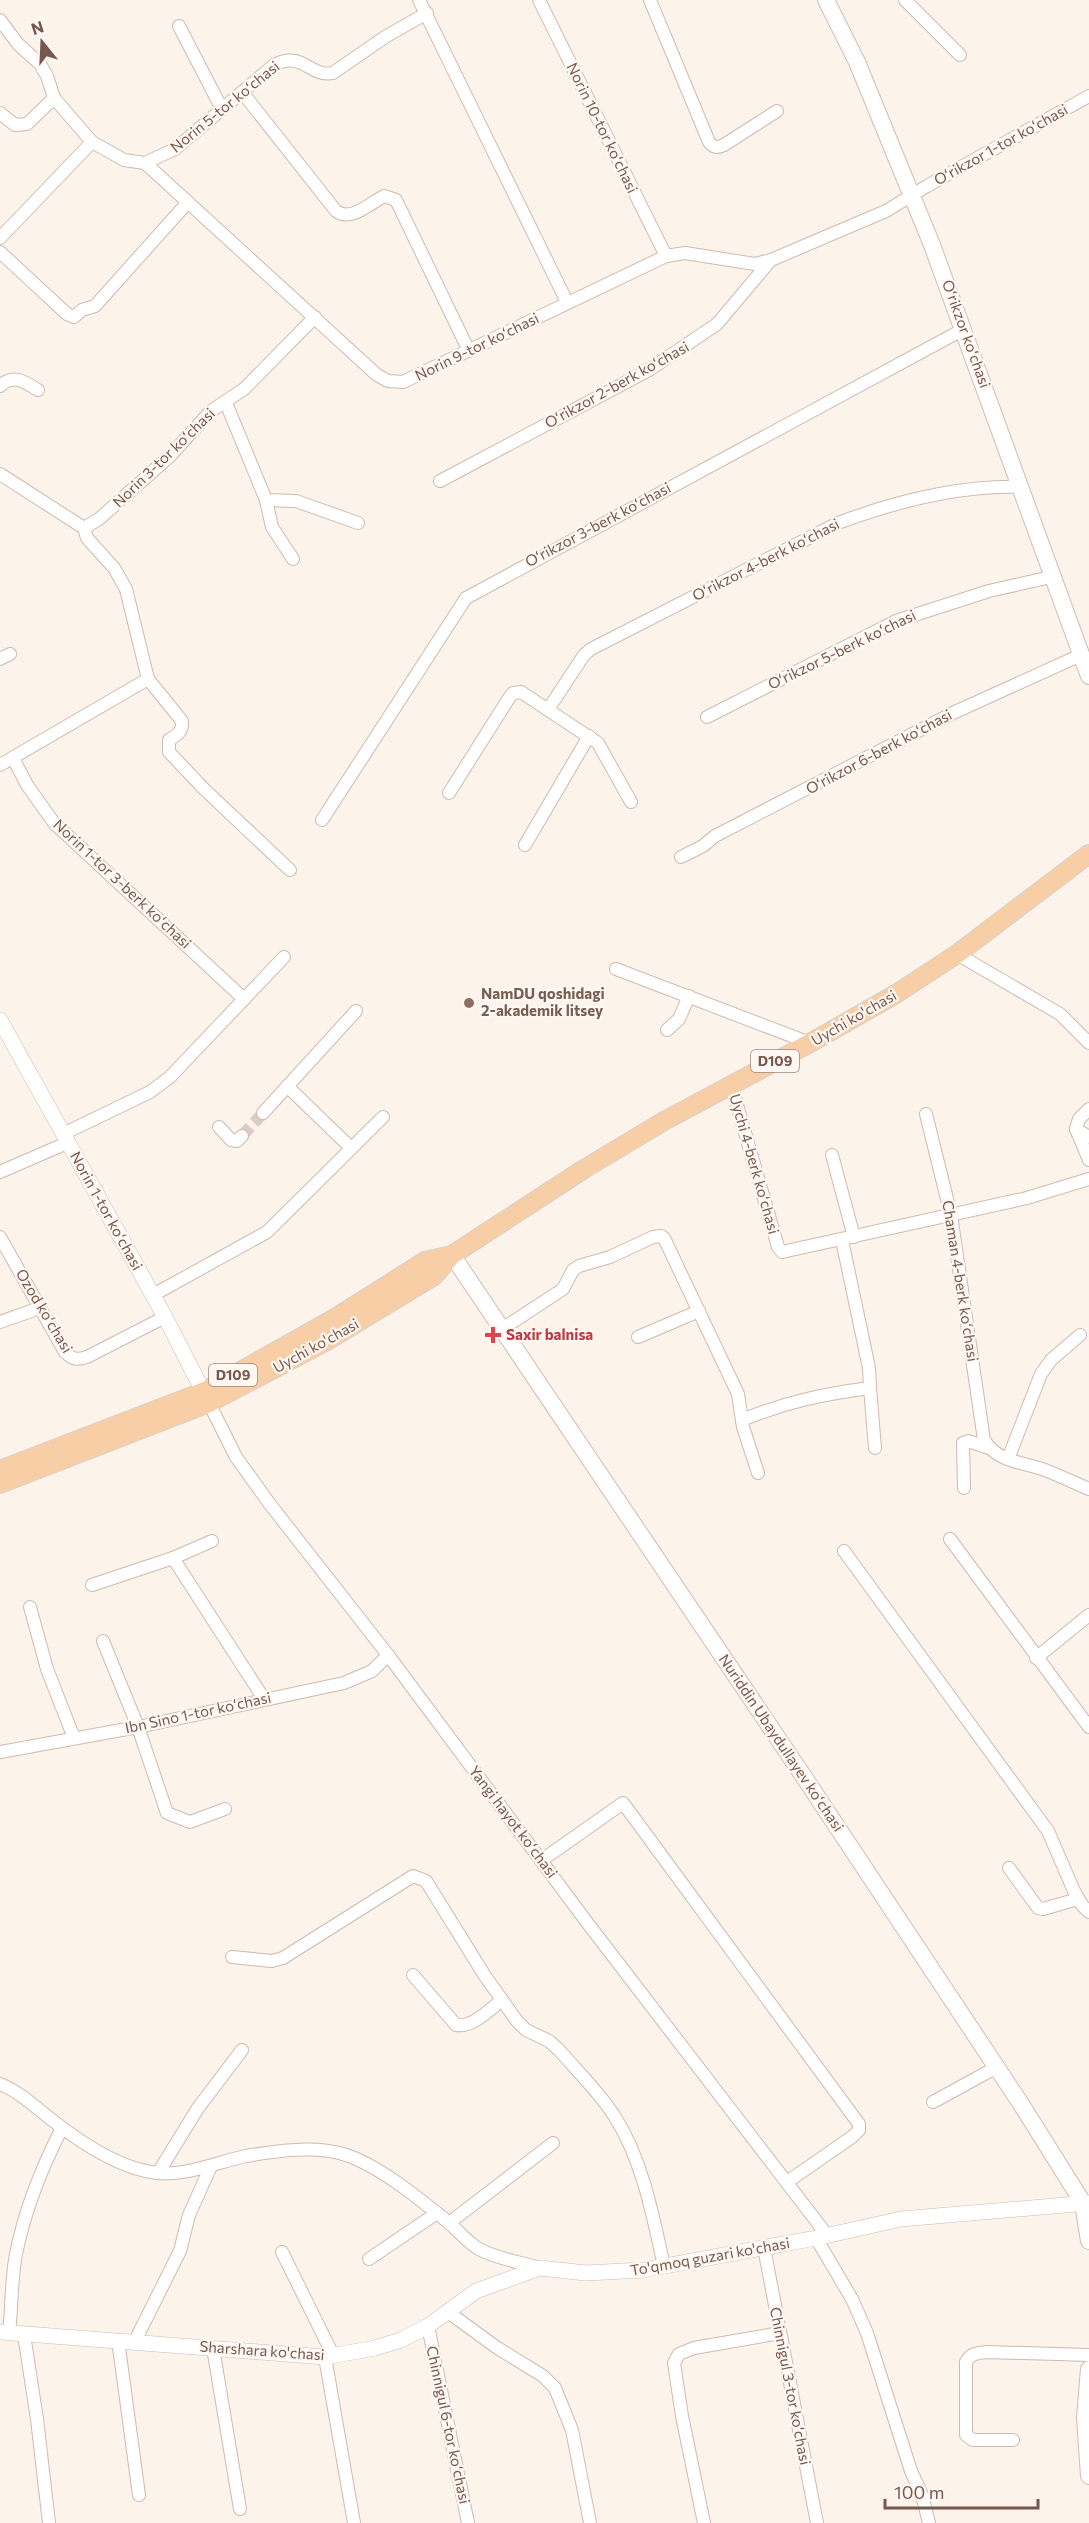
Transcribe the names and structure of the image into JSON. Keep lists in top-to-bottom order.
{
  "streets": {
    "main road": [
      "Oʻrikzor koʻchasi",
      "Uychi ko'chasi",
      "D109",
      "Nuriddin Ubaydullayev koʻchasi"
    ],
    "street": [
      "Norin 5-tor koʻchasi",
      "Norin 10-tor koʻchasi",
      "Oʻrikzor 1-tor koʻchasi",
      "Norin 9-tor koʻchasi",
      "Oʻrikzor 2-berk koʻchasi",
      "Norin 3-tor koʻchasi",
      "Oʻrikzor 3-berk koʻchasi",
      "Oʻrikzor 4-berk koʻchasi",
      "Oʻrikzor 5-berk koʻchasi",
      "Oʻrikzor 6-berk koʻchasi",
      "Norin 1-tor 3-berk koʻchasi",
      "Uychi 4-berk koʻchasi",
      "Norin 1-tor koʻchasi",
      "Chaman 4-berk koʻchasi",
      "Ozod koʻchasi",
      "Ibn Sino 1-tor koʻchasi",
      "Yangi hayot koʻchasi",
      "To'qmoq guzari ko'chasi",
      "Sharshara ko'chasi",
      "Chinnigul 3-tor koʻchasi",
      "Chinnigul 6-tor koʻchasi"
    ]
  },
  "crossings": [
    ["Norin 5-tor koʻchasi", "Norin 9-tor koʻchasi"],
    ["Norin 10-tor koʻchasi", "Norin 9-tor koʻchasi"],
    ["Oʻrikzor 1-tor koʻchasi", "Oʻrikzor koʻchasi"],
    ["Oʻrikzor 1-tor koʻchasi", "Norin 9-tor koʻchasi"],
    ["Oʻrikzor 1-tor koʻchasi", "Oʻrikzor 2-berk koʻchasi"],
    ["Oʻrikzor koʻchasi", "Oʻrikzor 3-berk koʻchasi"],
    ["Oʻrikzor koʻchasi", "Oʻrikzor 4-berk koʻchasi"],
    ["Oʻrikzor koʻchasi", "Oʻrikzor 5-berk koʻchasi"],
    ["Oʻrikzor koʻchasi", "Oʻrikzor 6-berk koʻchasi"],
    ["Norin 9-tor koʻchasi", "Oʻrikzor 2-berk koʻchasi"],
    ["Norin 9-tor koʻchasi", "Norin 3-tor koʻchasi"],
    ["Uychi ko'chasi", "Uychi 4-berk koʻchasi"],
    ["Uychi ko'chasi", "Norin 1-tor koʻchasi"],
    ["Uychi ko'chasi", "Nuriddin Ubaydullayev koʻchasi"],
    ["Uychi ko'chasi", "Yangi hayot koʻchasi"],
    ["Uychi 4-berk koʻchasi", "Chaman 4-berk koʻchasi"],
    ["Norin 1-tor koʻchasi", "Ozod koʻchasi"],
    ["Norin 1-tor koʻchasi", "Yangi hayot koʻchasi"],
    ["Ibn Sino 1-tor koʻchasi", "Yangi hayot koʻchasi"],
    ["Nuriddin Ubaydullayev koʻchasi", "To'qmoq guzari ko'chasi"],
    ["Yangi hayot koʻchasi", "To'qmoq guzari ko'chasi"],
    ["To'qmoq guzari ko'chasi", "Sharshara ko'chasi"],
    ["To'qmoq guzari ko'chasi", "Chinnigul 3-tor koʻchasi"],
    ["Sharshara ko'chasi", "Chinnigul 6-tor koʻchasi"]
  ],
  "places": {
    "other": ["NamDU qoshidagi 2-akademik litsey"],
    "health": ["Saxir balnisa"]
  },
  "scale_bar": "100 m",
  "north": "top"
}
